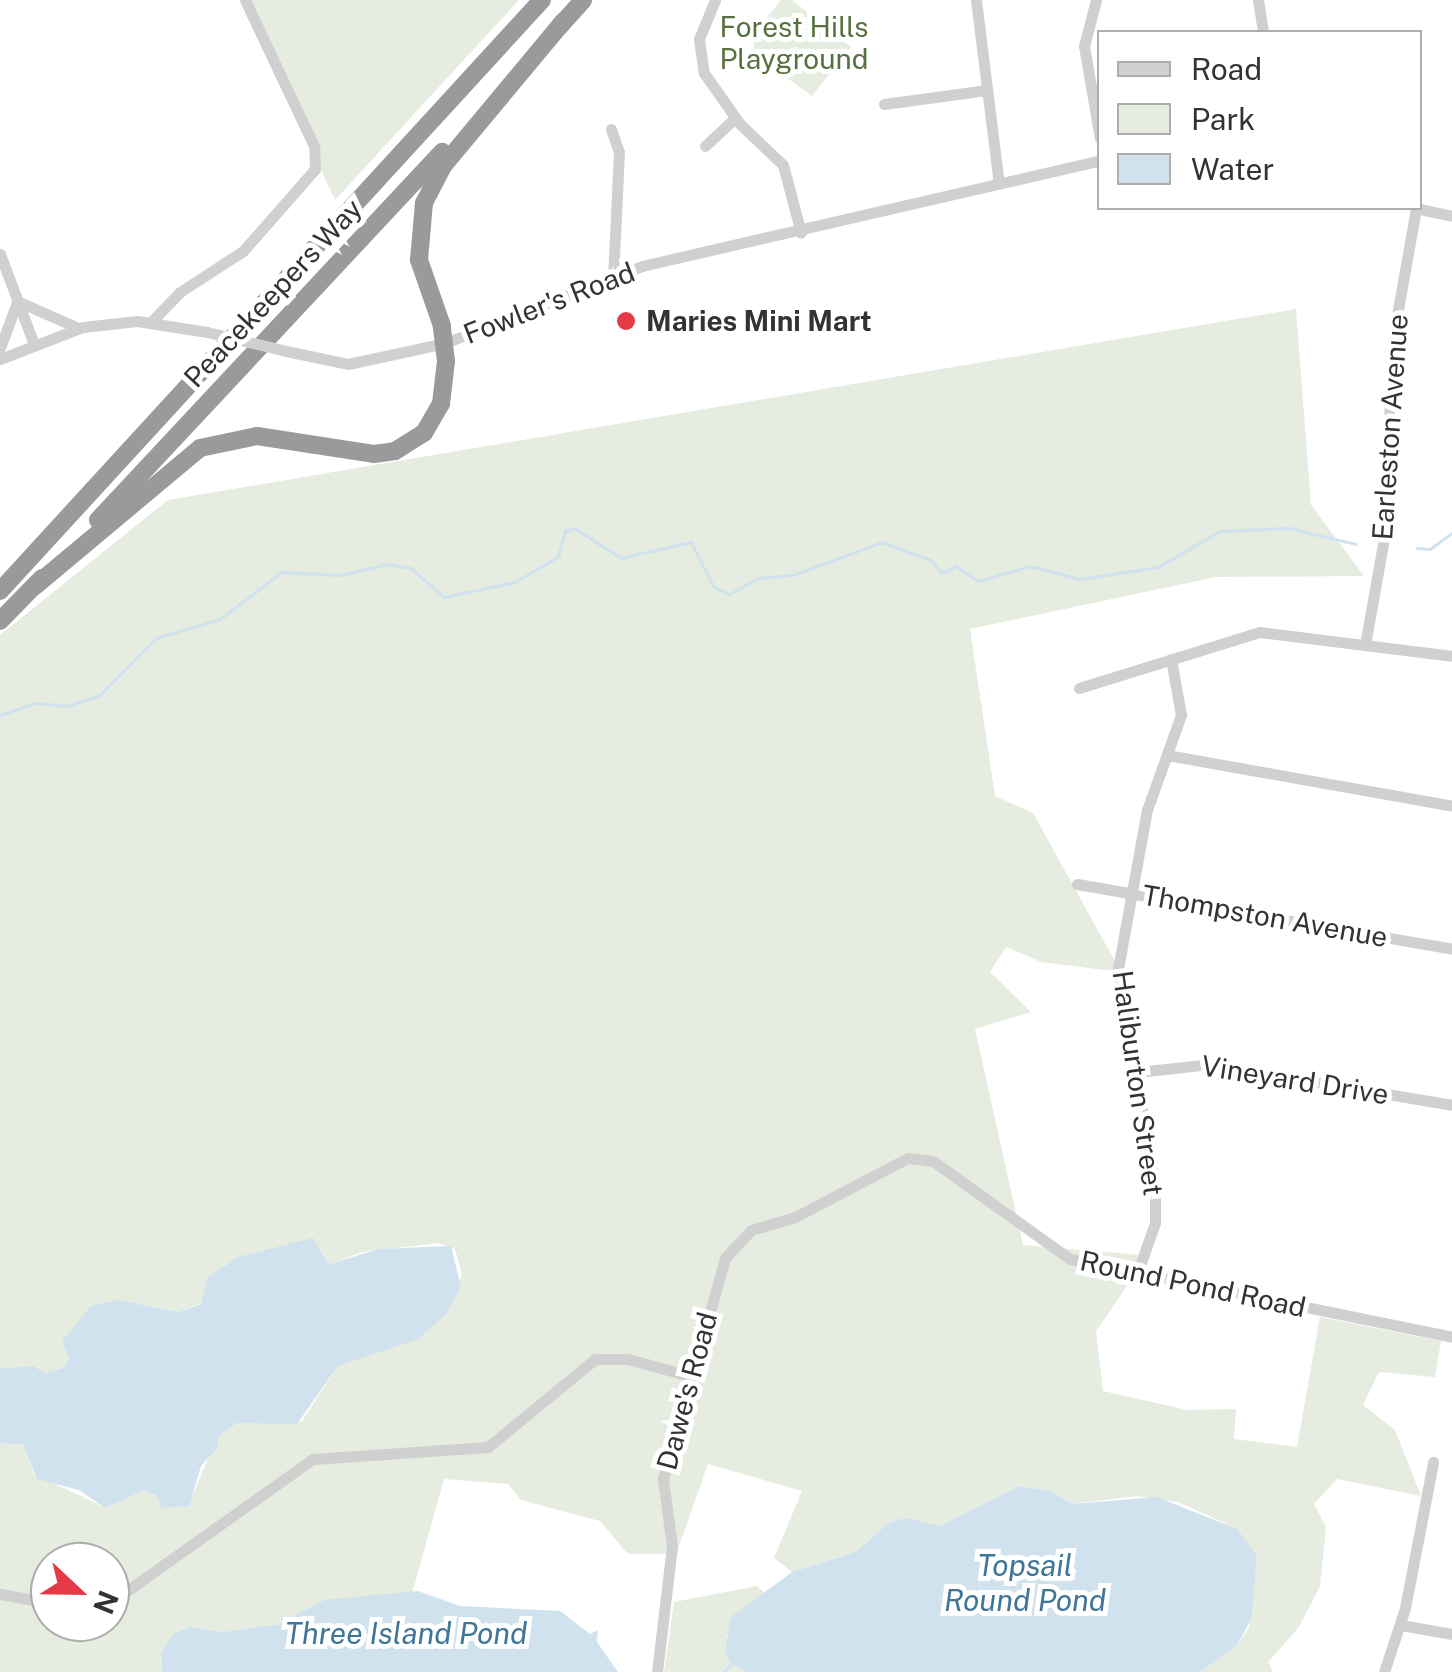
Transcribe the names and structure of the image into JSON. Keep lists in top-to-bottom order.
{
  "streets": {
    "highway": ["Peacekeepers Way"],
    "street": [
      "Fowler's Road",
      "Earleston Avenue",
      "Thompston Avenue",
      "Vineyard Drive",
      "Haliburton Street",
      "Round Pond Road",
      "Dawe's Road"
    ]
  },
  "crossings": [
    ["Thompston Avenue", "Haliburton Street"],
    ["Vineyard Drive", "Haliburton Street"],
    ["Haliburton Street", "Round Pond Road"],
    ["Round Pond Road", "Dawe's Road"]
  ],
  "water": ["Topsail Round Pond", "Three Island Pond"],
  "parks": ["Forest Hills Playground"],
  "places": ["Maries Mini Mart"],
  "legend": ["Road", "Park", "Water"],
  "north": "right"
}
